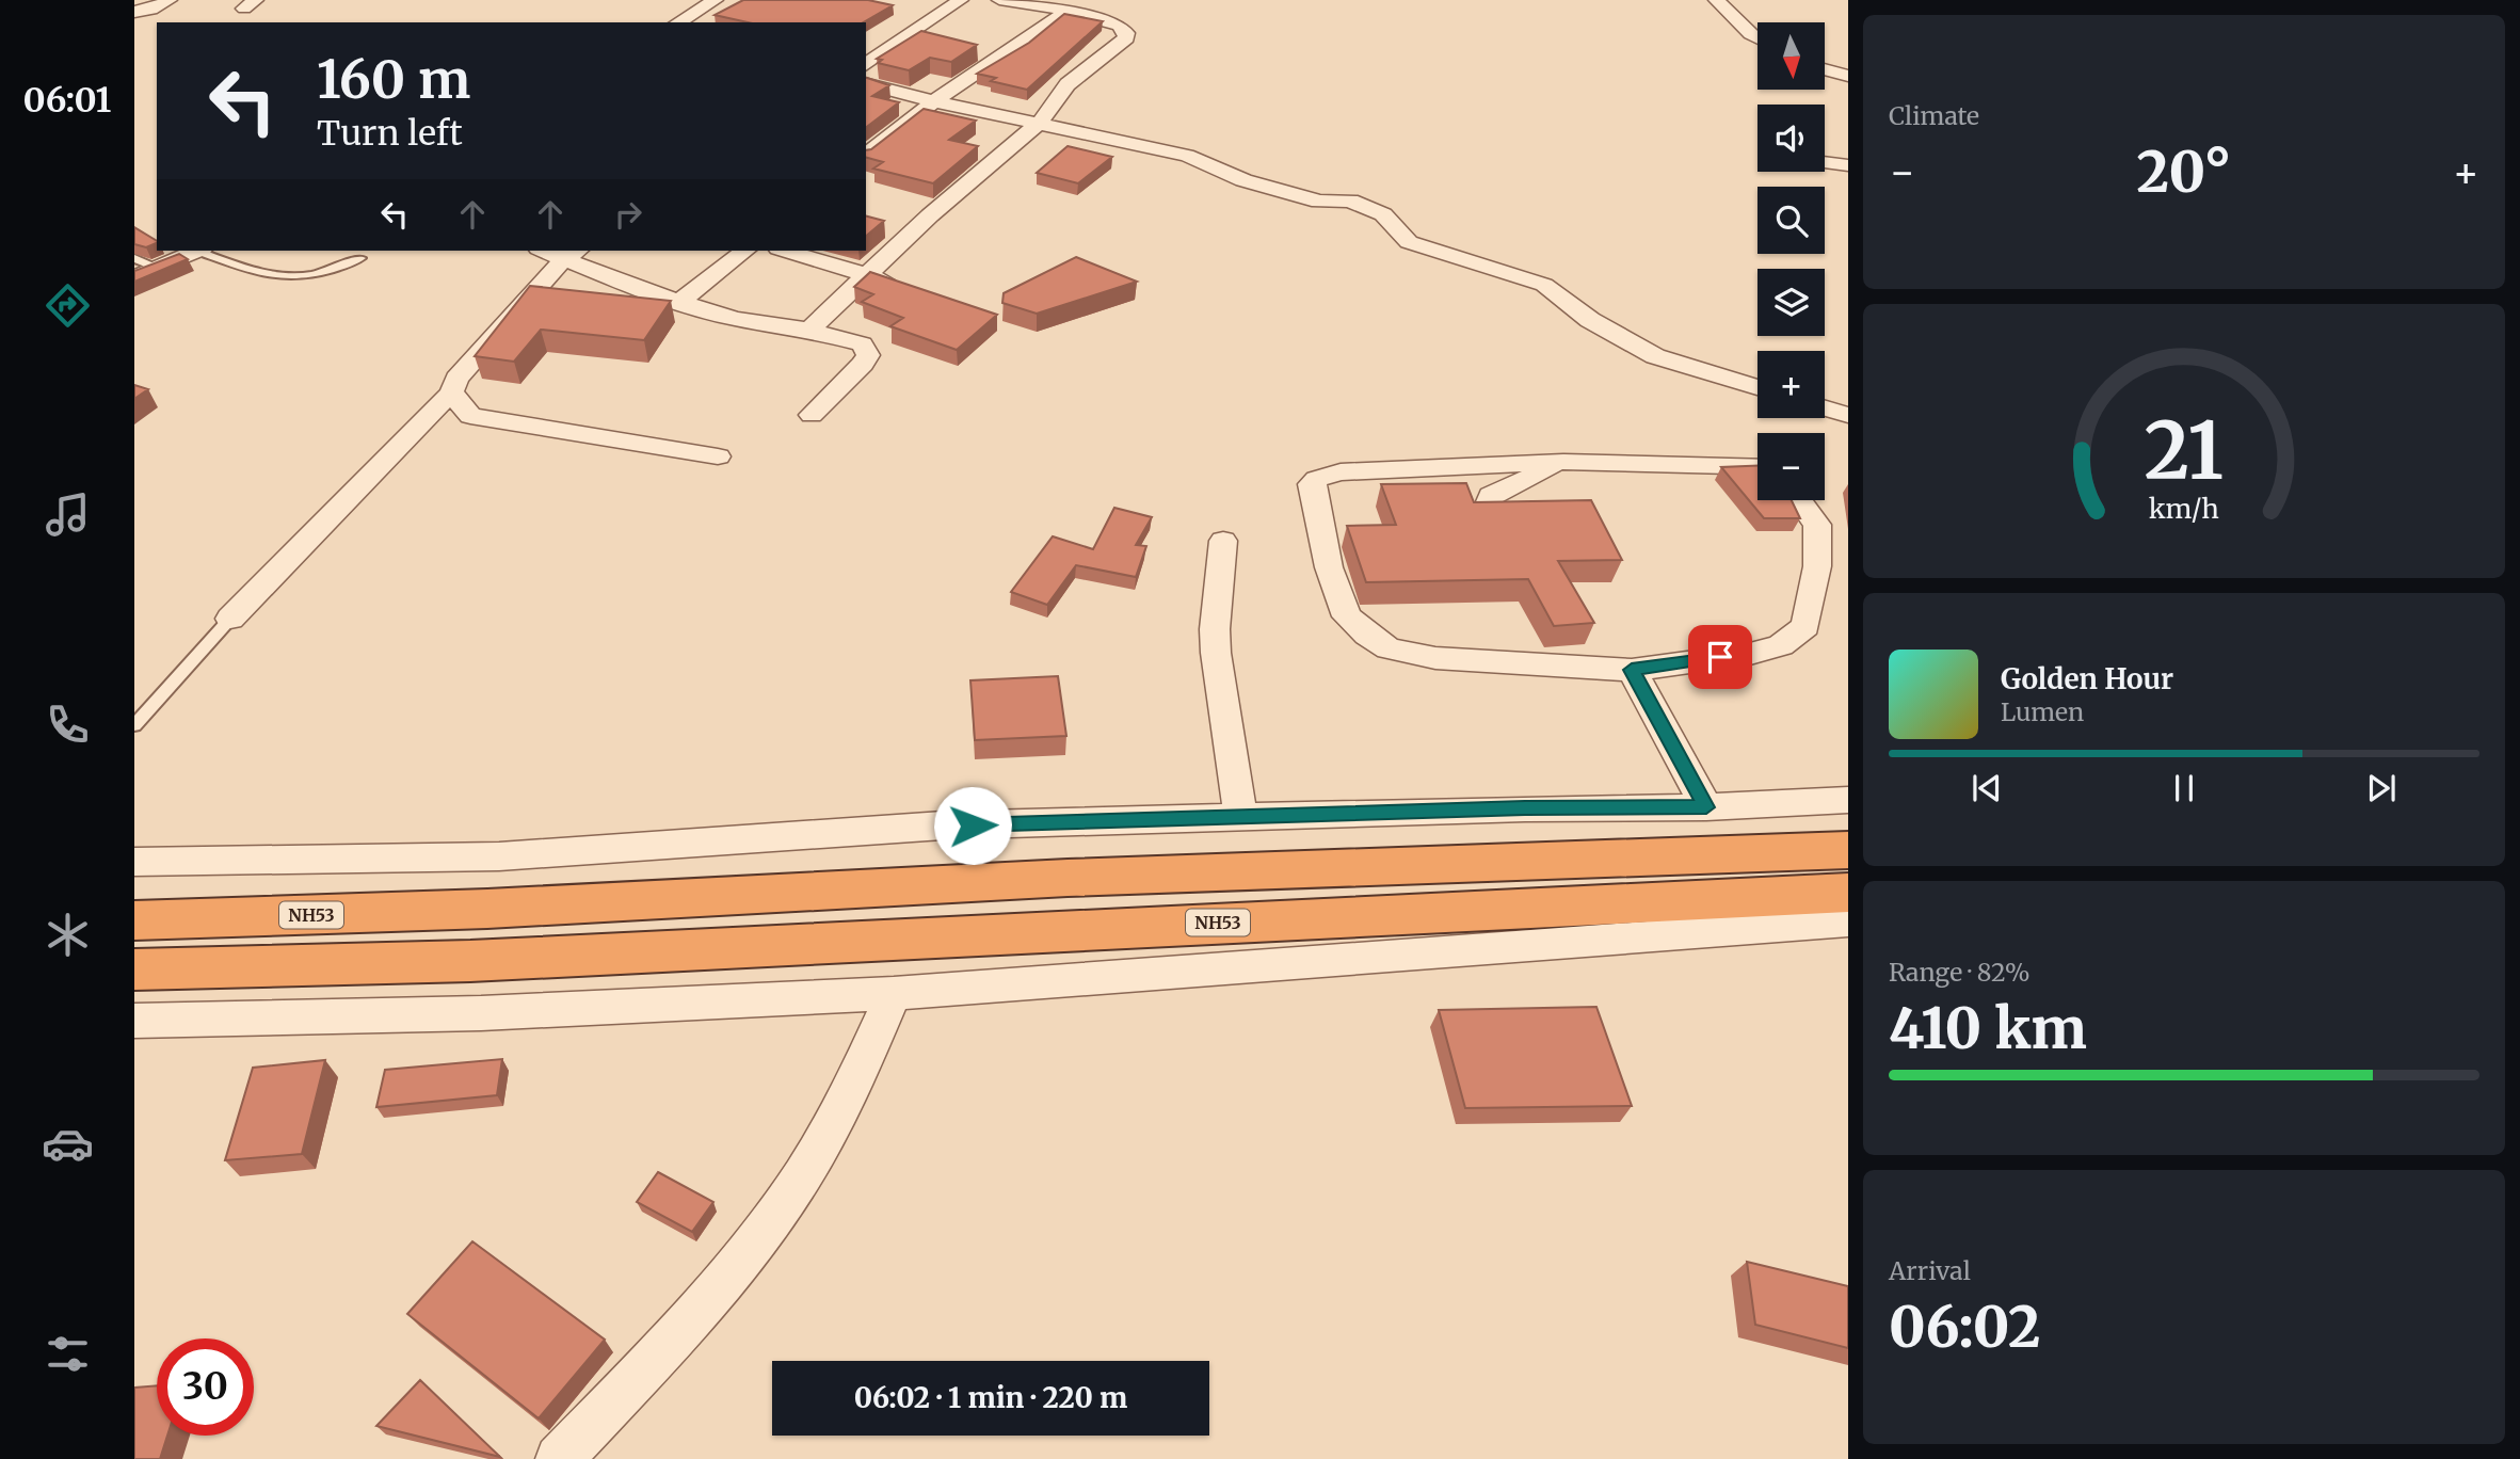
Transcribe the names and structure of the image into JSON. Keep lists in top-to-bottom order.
{
  "streets": {
    "highway": ["NH53"]
  },
  "north": "bottom",
  "page": {
    "tabs": "06:01",
    "tile": [
      "Climate",
      ["Range · 82%", "410 km"],
      ["Arrival", "06:02"]
    ],
    "map_buttons": ["+", "−"],
    "turn": ["160 m", "Turn left"],
    "heat": ["−", "20°", "+"],
    "song": ["Golden Hour", "Lumen"],
    "limit": "30",
    "trip": "06:02 · 1 min · 220 m",
    "gauge": ["21", "km/h"]
  }
}
